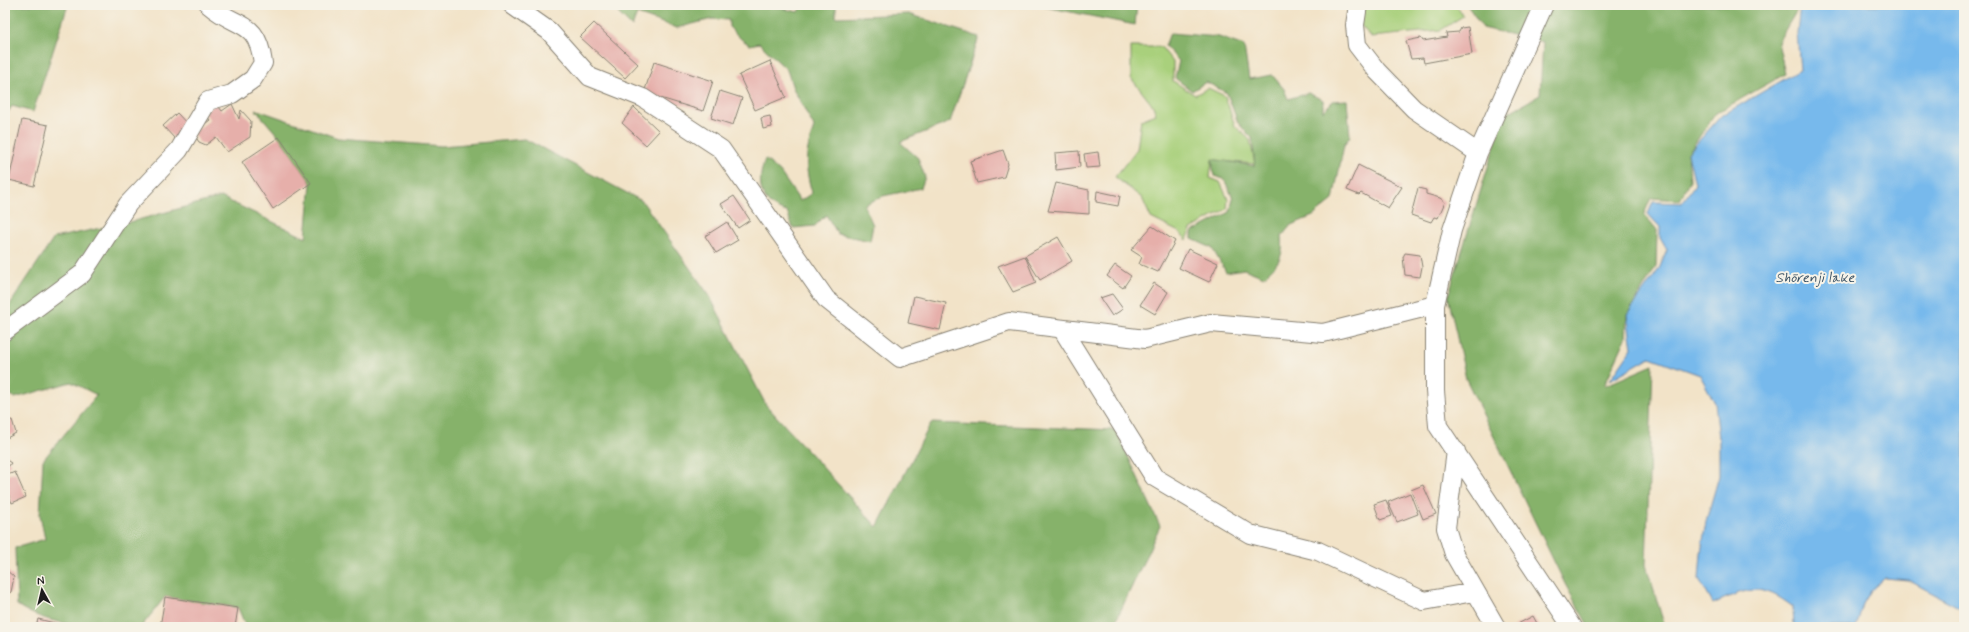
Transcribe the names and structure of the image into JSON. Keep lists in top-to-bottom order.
{
  "water": ["Shōrenji lake"],
  "north": "top"
}
